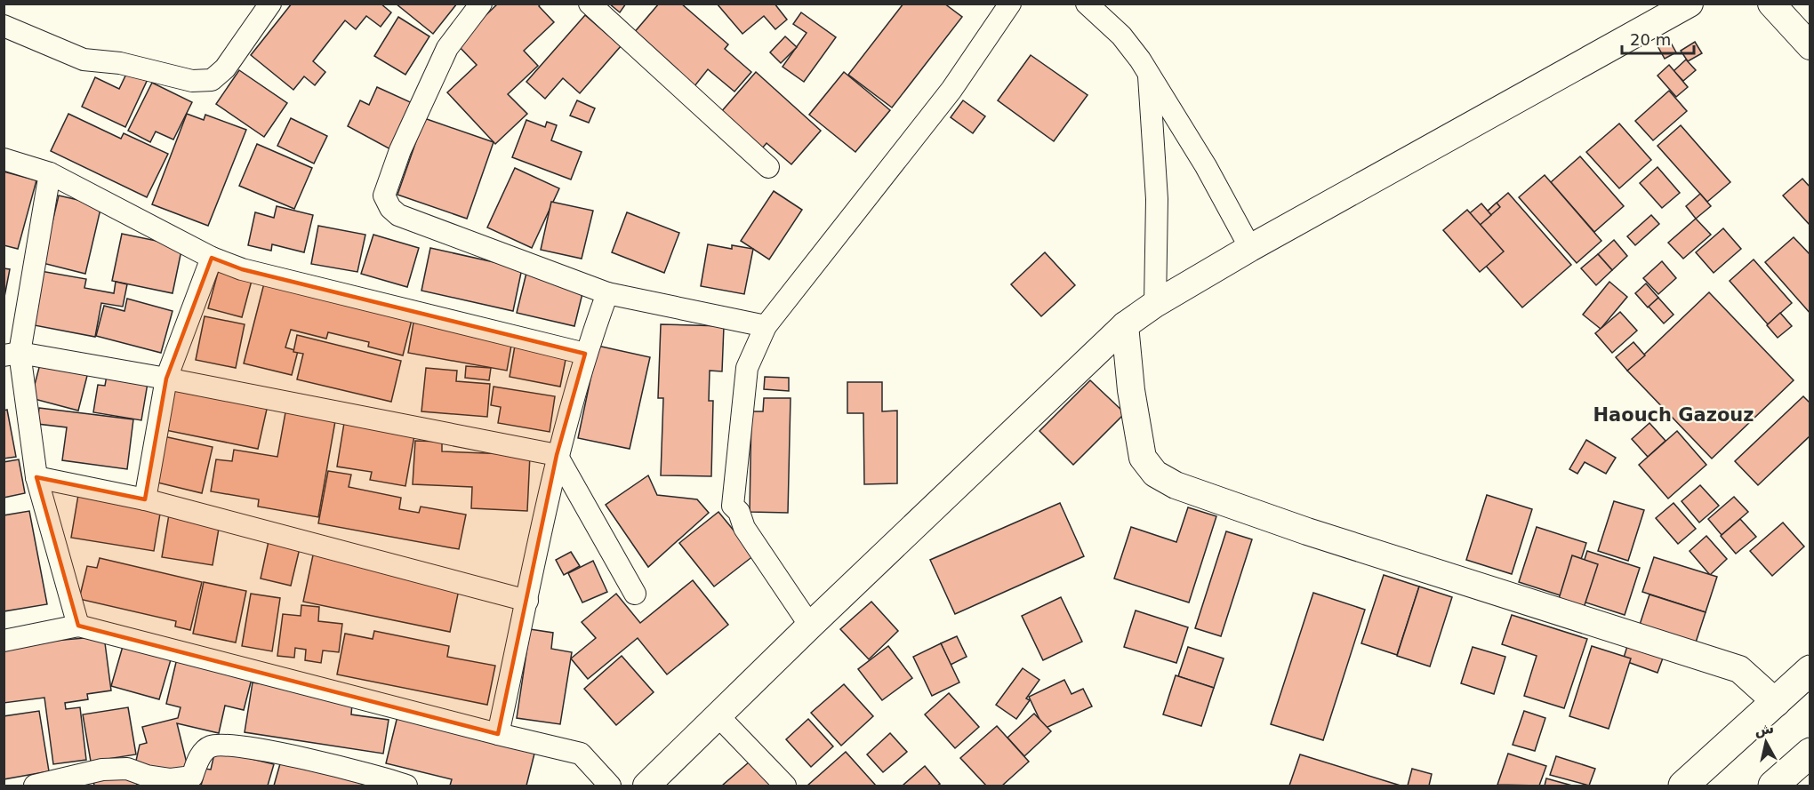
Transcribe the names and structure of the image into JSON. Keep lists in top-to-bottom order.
{
  "districts": ["Haouch Gazouz"],
  "scale_bar": "20 m",
  "north": "top"
}
